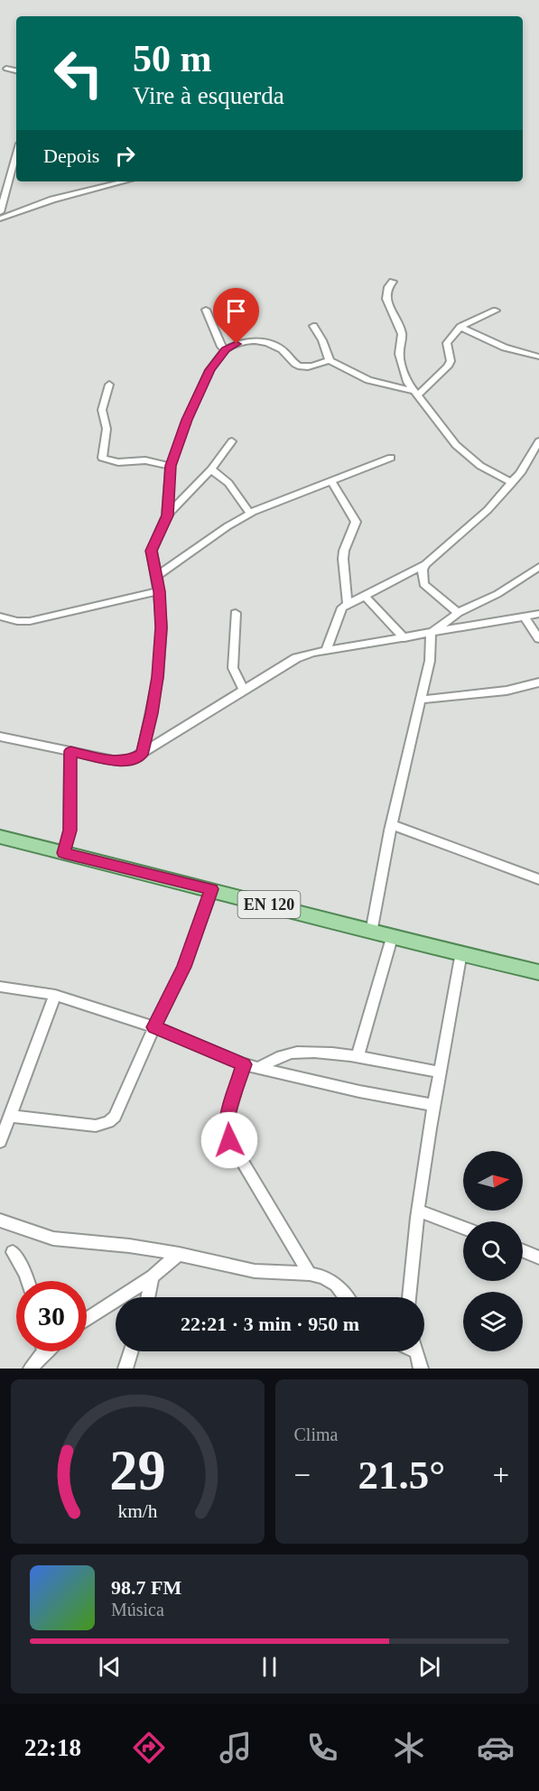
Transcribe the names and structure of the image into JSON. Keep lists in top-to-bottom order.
{
  "streets": {
    "main road": ["EN 120"]
  },
  "north": "right",
  "page": {
    "turn": ["50 m", "Vire à esquerda"],
    "then": "Depois",
    "limit": "30",
    "trip": "22:21 · 3 min · 950 m",
    "tile": "Clima",
    "heat": ["−", "21.5°", "+"],
    "song": ["98.7 FM", "Música"],
    "tabs": "22:18",
    "gauge": ["29", "km/h"]
  }
}
